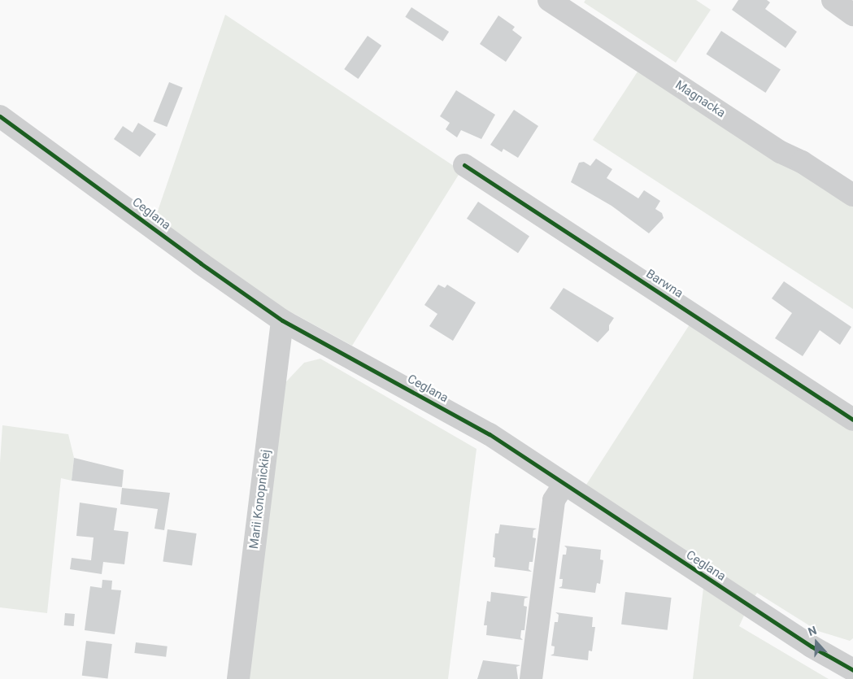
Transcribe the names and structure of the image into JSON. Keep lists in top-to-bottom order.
{
  "streets": {
    "street": [
      "Magnacka",
      "Ceglana",
      "Barwna",
      "Marii Konopnickiej"
    ]
  },
  "crossings": [
    ["Ceglana", "Marii Konopnickiej"]
  ],
  "north": "top"
}
